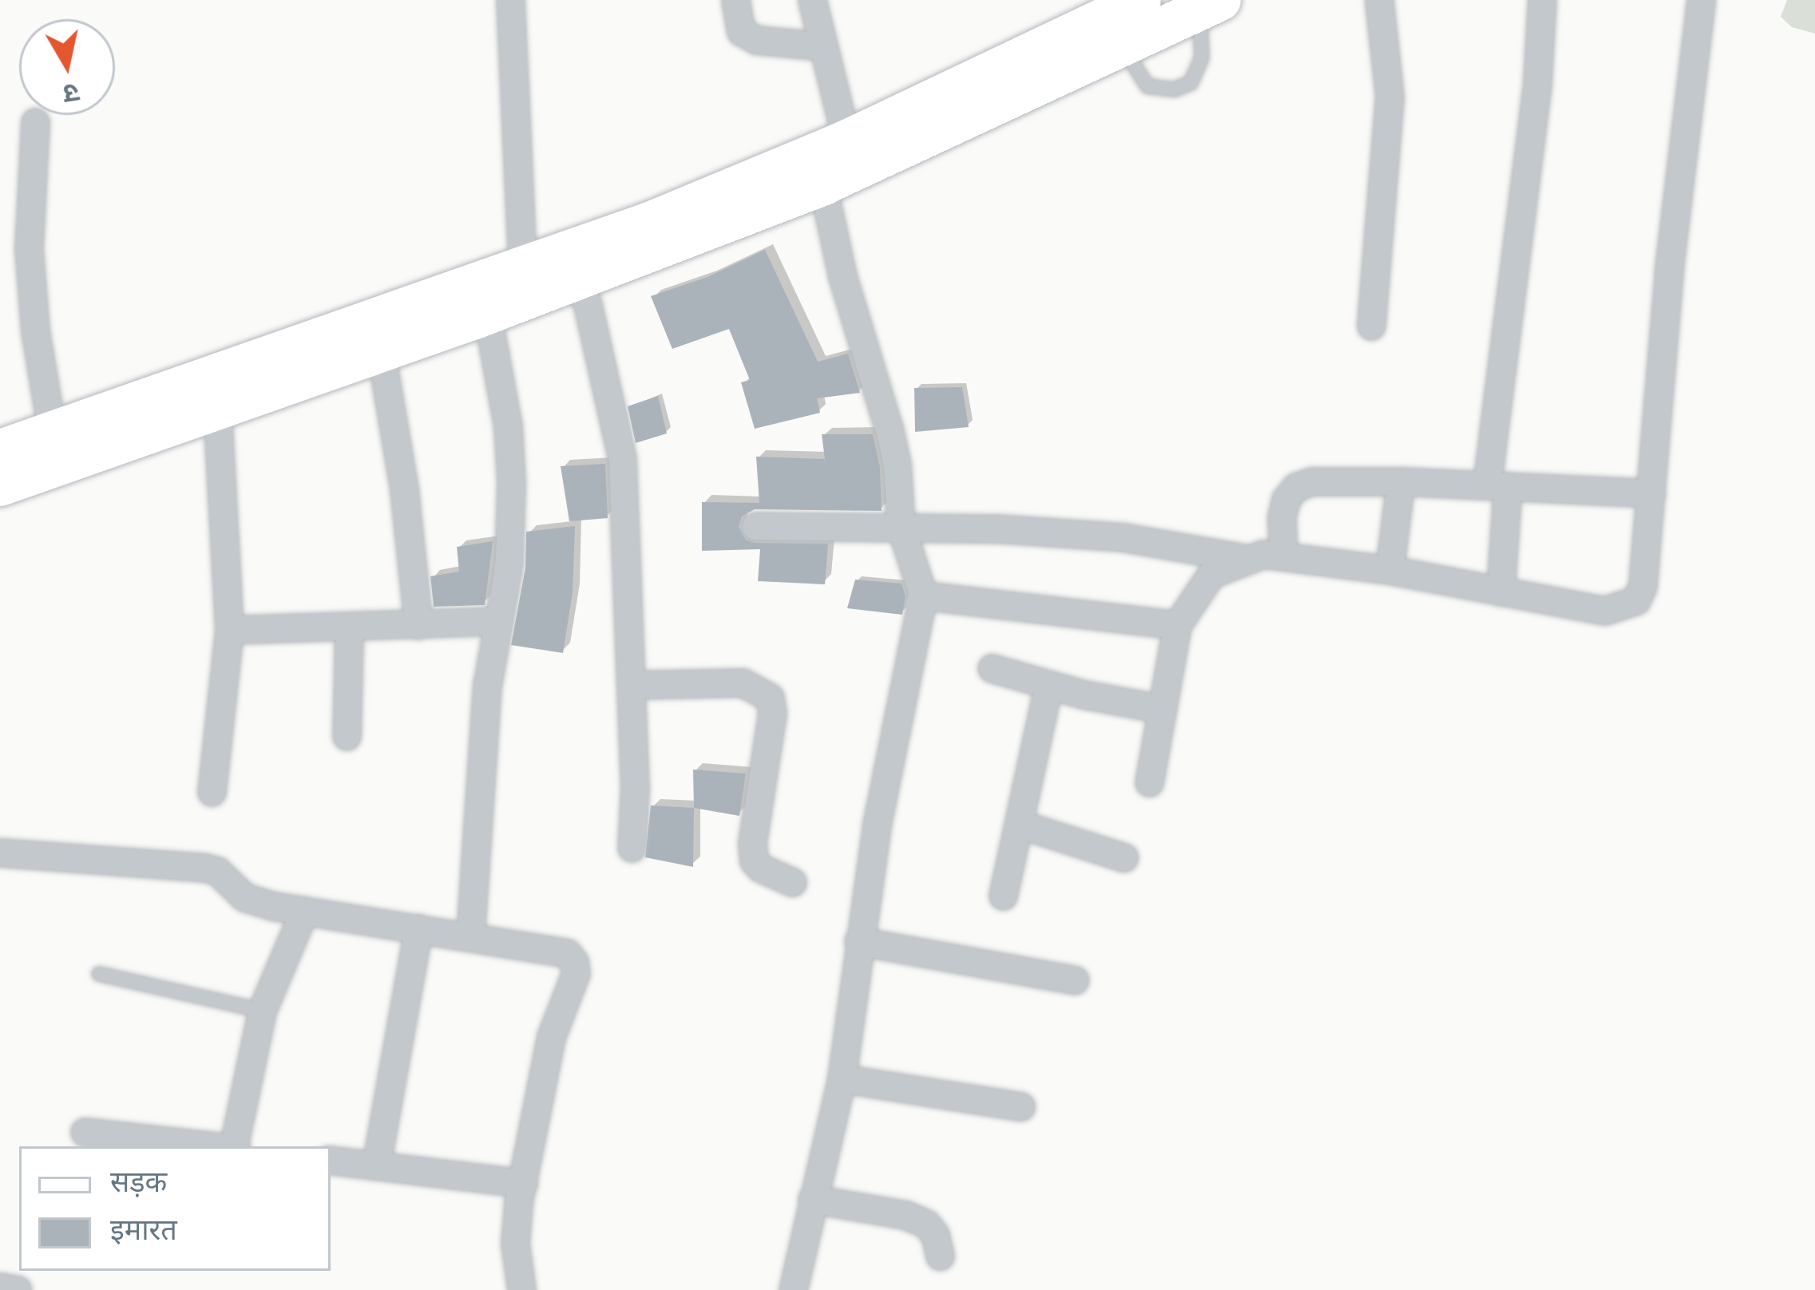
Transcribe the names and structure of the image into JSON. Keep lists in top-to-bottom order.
{
  "legend": ["सड़क", "इमारत"],
  "north": "bottom"
}
